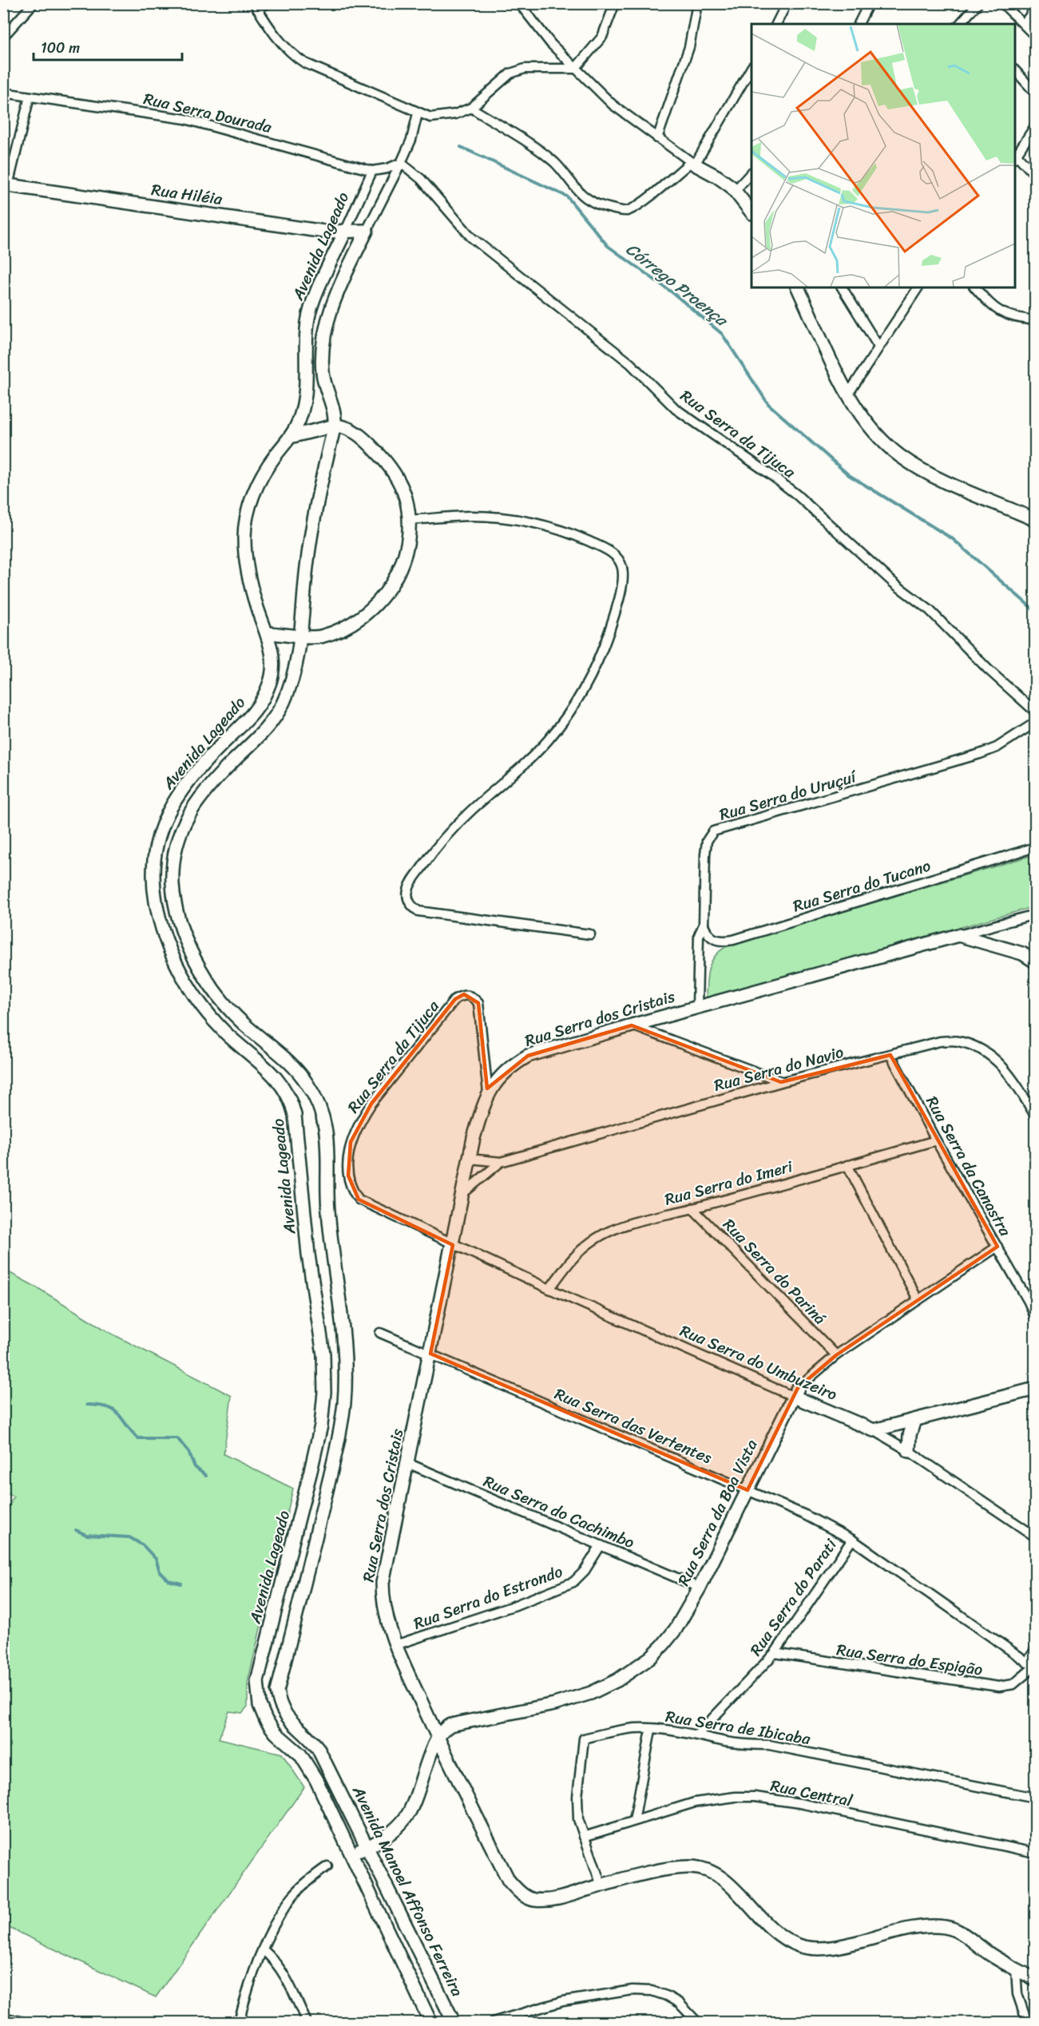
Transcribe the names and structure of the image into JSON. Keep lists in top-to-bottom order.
{
  "streets": {
    "main road": [
      "Rua Hiléia",
      "Avenida Lageado",
      "Rua Serra dos Cristais",
      "Rua Serra do Umbuzeiro",
      "Rua Serra da Boa Vista",
      "Avenida Manoel Affonso Ferreira"
    ],
    "street": [
      "Rua Serra Dourada",
      "Rua Serra da Tijuca",
      "Rua Serra do Uruçuí",
      "Rua Serra do Tucano",
      "Rua Serra do Navio",
      "Rua Serra da Canastra",
      "Rua Serra do Imeri",
      "Rua Serra do Pariná",
      "Rua Serra das Vertentes",
      "Rua Serra do Cachimbo",
      "Rua Serra do Estrondo",
      "Rua Serra do Parati",
      "Rua Serra do Espigão",
      "Rua Serra de Ibicaba",
      "Rua Central"
    ]
  },
  "crossings": [
    ["Rua Serra Dourada", "Avenida Lageado"],
    ["Rua Serra Dourada", "Rua Serra da Tijuca"],
    ["Rua Hiléia", "Avenida Lageado"],
    ["Avenida Lageado", "Rua Serra da Tijuca"],
    ["Avenida Lageado", "Avenida Manoel Affonso Ferreira"],
    ["Rua Serra da Tijuca", "Rua Serra dos Cristais"],
    ["Rua Serra da Tijuca", "Rua Serra do Umbuzeiro"],
    ["Rua Serra do Uruçuí", "Rua Serra do Tucano"],
    ["Rua Serra do Uruçuí", "Rua Serra dos Cristais"],
    ["Rua Serra dos Cristais", "Rua Serra do Navio"],
    ["Rua Serra dos Cristais", "Rua Serra do Umbuzeiro"],
    ["Rua Serra dos Cristais", "Rua Serra das Vertentes"],
    ["Rua Serra dos Cristais", "Rua Serra do Cachimbo"],
    ["Rua Serra dos Cristais", "Rua Serra da Boa Vista"],
    ["Rua Serra dos Cristais", "Rua Serra do Estrondo"],
    ["Rua Serra dos Cristais", "Rua Serra de Ibicaba"],
    ["Rua Serra do Navio", "Rua Serra da Canastra"],
    ["Rua Serra da Canastra", "Rua Serra do Imeri"],
    ["Rua Serra da Canastra", "Rua Serra da Boa Vista"],
    ["Rua Serra do Imeri", "Rua Serra do Pariná"],
    ["Rua Serra do Imeri", "Rua Serra do Umbuzeiro"],
    ["Rua Serra do Pariná", "Rua Serra da Boa Vista"],
    ["Rua Serra do Umbuzeiro", "Rua Serra da Boa Vista"],
    ["Rua Serra das Vertentes", "Rua Serra da Boa Vista"],
    ["Rua Serra das Vertentes", "Rua Serra do Parati"],
    ["Rua Serra das Vertentes", "Rua Serra do Espigão"],
    ["Rua Serra do Cachimbo", "Rua Serra da Boa Vista"],
    ["Rua Serra do Cachimbo", "Rua Serra do Estrondo"],
    ["Rua Serra do Parati", "Rua Serra do Espigão"],
    ["Rua Serra do Parati", "Rua Serra de Ibicaba"],
    ["Rua Serra de Ibicaba", "Rua Central"]
  ],
  "water": ["Córrego Proença"],
  "scale_bar": "100 m"
}
